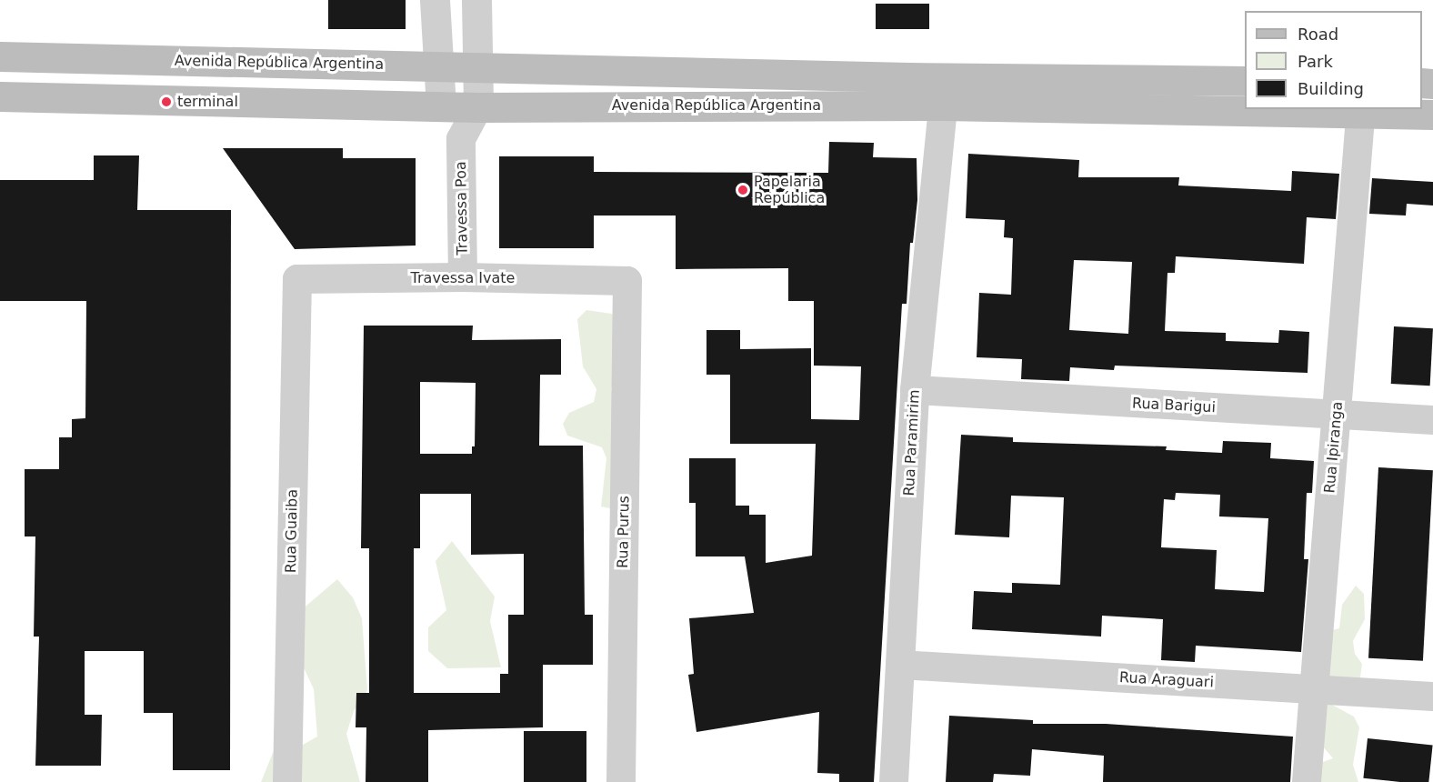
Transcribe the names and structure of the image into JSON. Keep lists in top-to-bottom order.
{
  "streets": {
    "main road": ["Avenida República Argentina"],
    "street": [
      "Travessa Poa",
      "Travessa Ivate",
      "Rua Barigui",
      "Rua Paramirim",
      "Rua Ipiranga",
      "Rua Guaiba",
      "Rua Purus",
      "Rua Araguari"
    ]
  },
  "crossings": [
    ["Avenida República Argentina", "Travessa Poa"],
    ["Avenida República Argentina", "Rua Paramirim"],
    ["Avenida República Argentina", "Rua Ipiranga"],
    ["Travessa Poa", "Travessa Ivate"],
    ["Travessa Ivate", "Rua Guaiba"],
    ["Travessa Ivate", "Rua Purus"],
    ["Rua Barigui", "Rua Paramirim"],
    ["Rua Barigui", "Rua Ipiranga"],
    ["Rua Paramirim", "Rua Araguari"],
    ["Rua Ipiranga", "Rua Araguari"]
  ],
  "places": ["terminal", "Papelaria República"],
  "legend": ["Road", "Park", "Building"]
}
